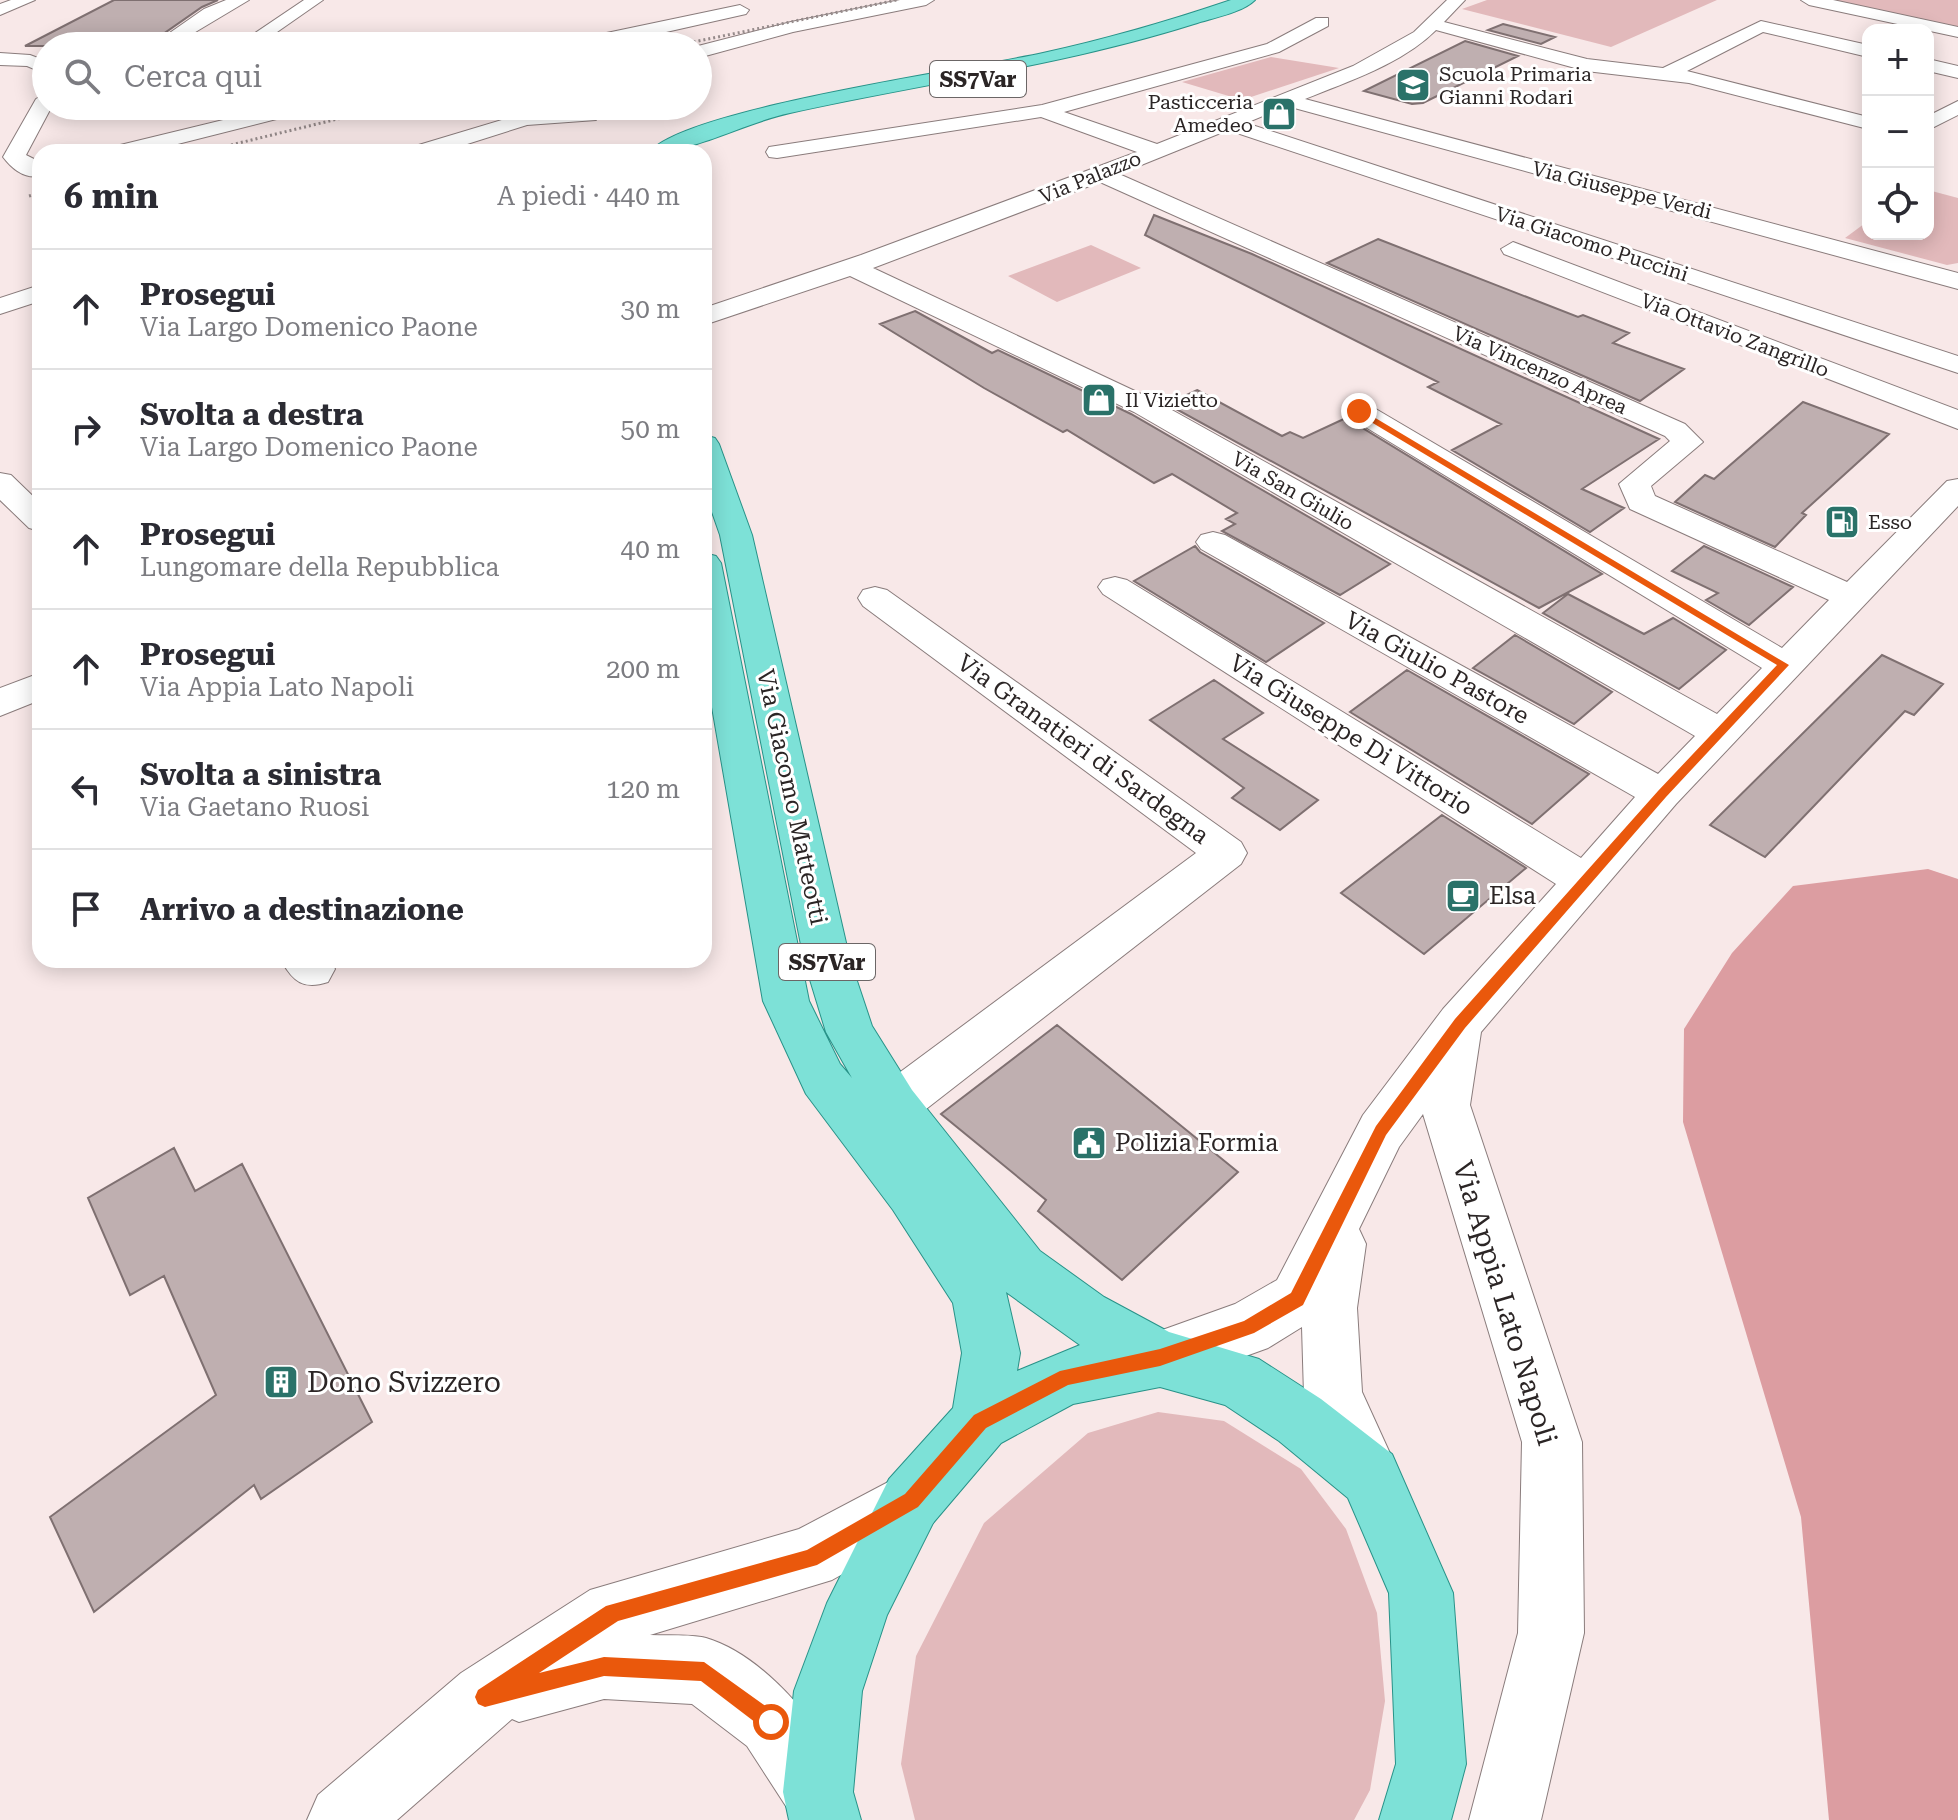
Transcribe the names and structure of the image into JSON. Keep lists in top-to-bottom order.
{
  "streets": {
    "main road": ["SS7Var", "Via Giacomo Matteotti"],
    "street": [
      "Via Palazzo",
      "Via Giuseppe Verdi",
      "Via Giacomo Puccini",
      "Via Ottavio Zangrillo",
      "Via Vincenzo Aprea",
      "Via San Giulio",
      "Via Giulio Pastore",
      "Via Giuseppe Di Vittorio",
      "Via Granatieri di Sardegna",
      "Via Appia Lato Napoli"
    ]
  },
  "crossings": [
    ["Via Palazzo", "Via Giuseppe Verdi"],
    ["Via Palazzo", "Via Giacomo Puccini"],
    ["Via Palazzo", "Via Vincenzo Aprea"],
    ["Via Palazzo", "Via San Giulio"],
    ["Via Granatieri di Sardegna", "Via Giacomo Matteotti"]
  ],
  "places": {
    "school or university": ["Scuola Primaria Gianni Rodari"],
    "shop": ["Pasticceria Amedeo", "Il Vizietto"],
    "fuel station": ["Esso"],
    "cafe": ["Elsa"],
    "public building": ["Polizia Formia"],
    "building": ["Dono Svizzero"]
  },
  "page": {
    "map_buttons": ["+", "−"],
    "search": "Cerca qui",
    "heading": ["6 min", "A piedi · 440 m"],
    "list": [
      ["Prosegui", "Via Largo Domenico Paone", "30 m"],
      ["Svolta a destra", "Via Largo Domenico Paone", "50 m"],
      ["Prosegui", "Lungomare della Repubblica", "40 m"],
      ["Prosegui", "Via Appia Lato Napoli", "200 m"],
      ["Svolta a sinistra", "Via Gaetano Ruosi", "120 m"],
      "Arrivo a destinazione"
    ]
  }
}
